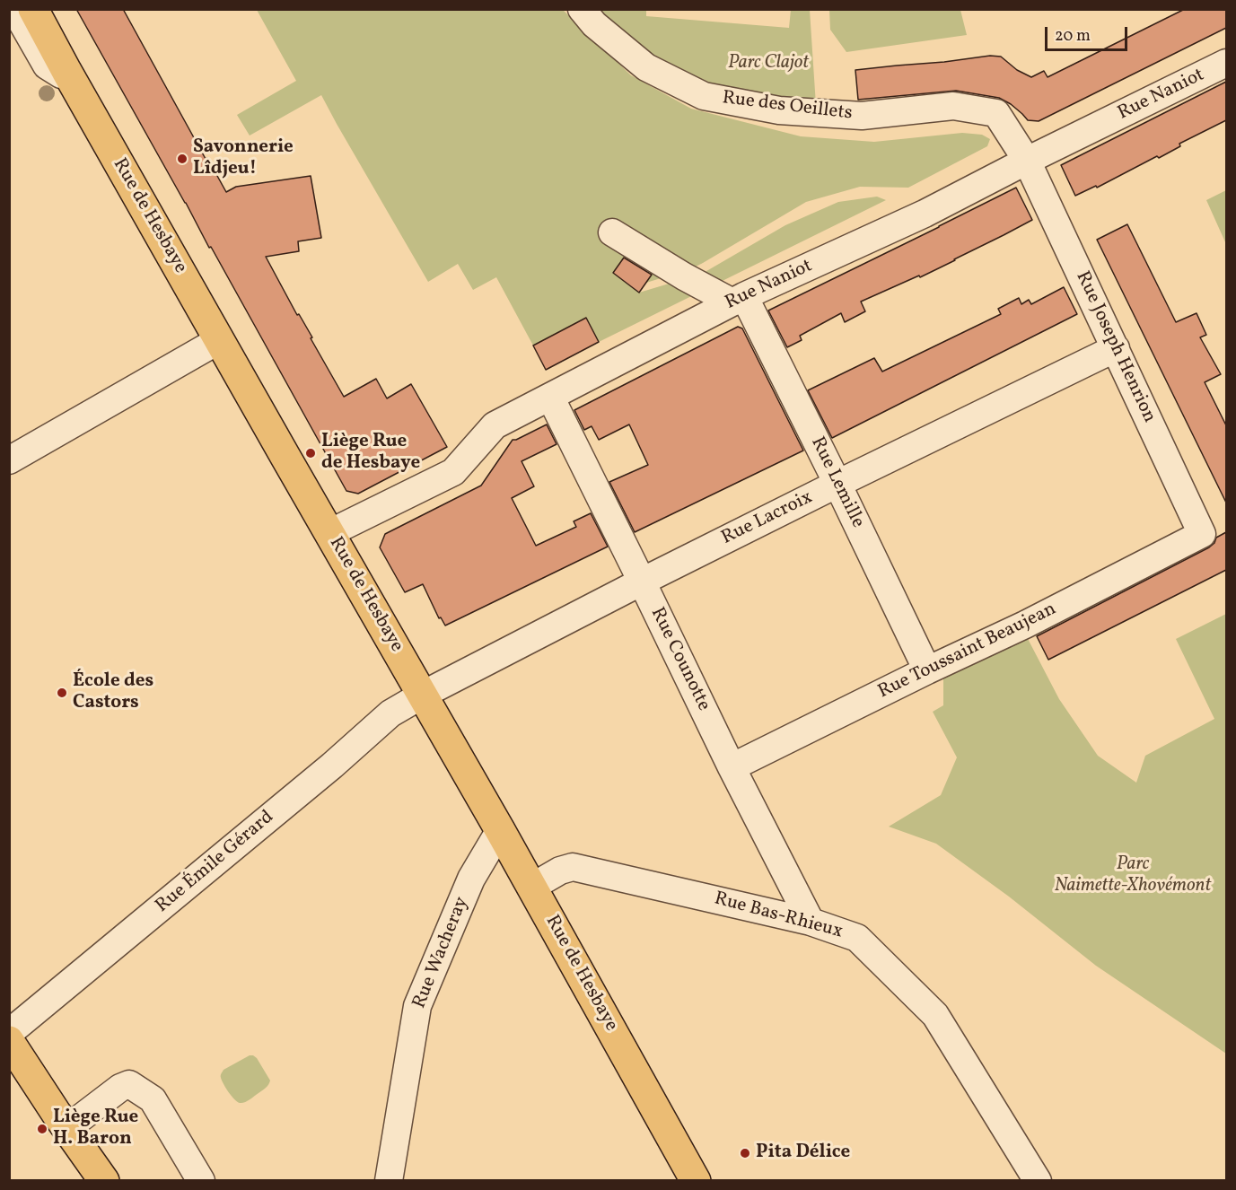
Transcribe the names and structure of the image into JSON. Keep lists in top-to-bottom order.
{
  "streets": {
    "main road": ["Rue de Hesbaye"],
    "street": [
      "Rue Naniot",
      "Rue des Oeillets",
      "Rue Joseph Henrion",
      "Rue Lemille",
      "Rue Lacroix",
      "Rue Toussaint Beaujean",
      "Rue Counotte",
      "Rue Émile Gérard",
      "Rue Bas-Rhieux",
      "Rue Wacheray"
    ]
  },
  "crossings": [
    ["Rue Naniot", "Rue des Oeillets"],
    ["Rue Naniot", "Rue de Hesbaye"],
    ["Rue Naniot", "Rue Joseph Henrion"],
    ["Rue Naniot", "Rue Lemille"],
    ["Rue Naniot", "Rue Counotte"],
    ["Rue des Oeillets", "Rue Joseph Henrion"],
    ["Rue de Hesbaye", "Rue Lacroix"],
    ["Rue de Hesbaye", "Rue Émile Gérard"],
    ["Rue de Hesbaye", "Rue Bas-Rhieux"],
    ["Rue de Hesbaye", "Rue Wacheray"],
    ["Rue Joseph Henrion", "Rue Lacroix"],
    ["Rue Joseph Henrion", "Rue Toussaint Beaujean"],
    ["Rue Lemille", "Rue Lacroix"],
    ["Rue Lemille", "Rue Toussaint Beaujean"],
    ["Rue Lacroix", "Rue Counotte"],
    ["Rue Lacroix", "Rue Émile Gérard"],
    ["Rue Toussaint Beaujean", "Rue Counotte"],
    ["Rue Counotte", "Rue Bas-Rhieux"]
  ],
  "parks": ["Parc Clajot", "Parc Naimette-Xhovémont"],
  "places": [
    "Savonnerie Lîdjeu!",
    "Liège Rue de Hesbaye",
    "École des Castors",
    "Liège Rue H. Baron",
    "Pita Délice"
  ],
  "scale_bar": "20 m"
}
